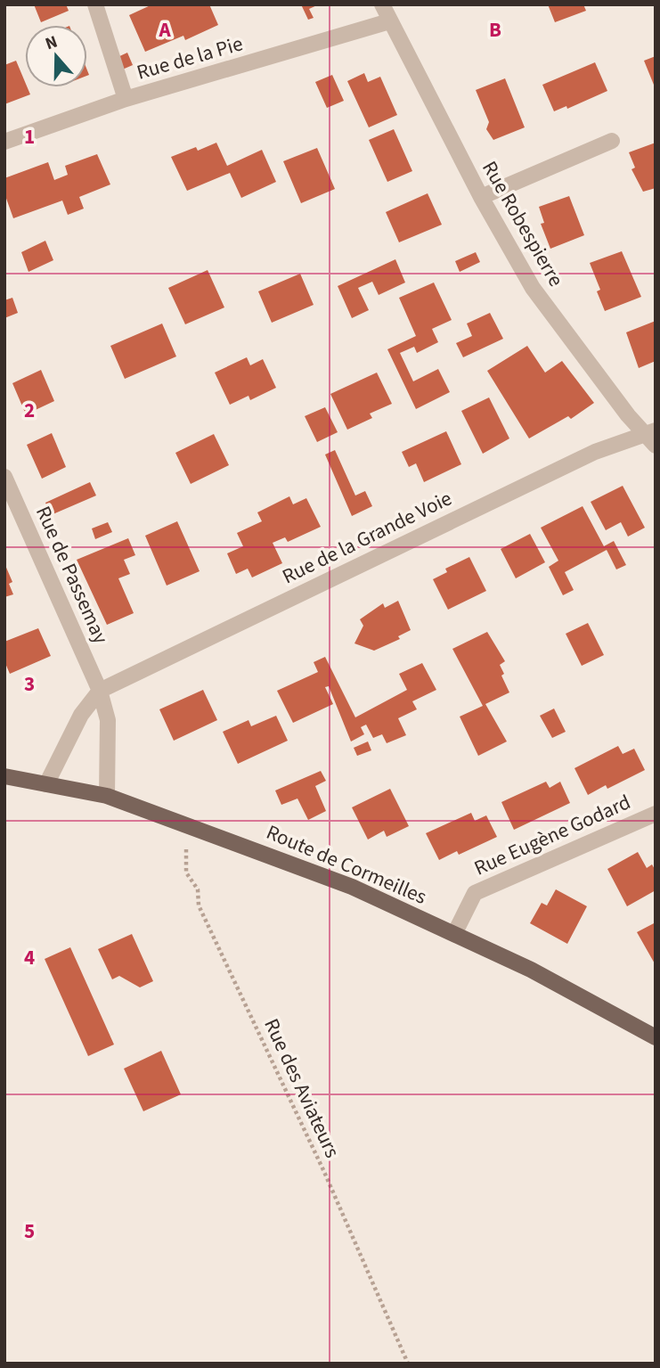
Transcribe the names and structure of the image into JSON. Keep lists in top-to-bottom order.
{
  "streets": {
    "main road": ["Route de Cormeilles"],
    "street": [
      "Rue de la Pie",
      "Rue Robespierre",
      "Rue de la Grande Voie",
      "Rue de Passemay",
      "Rue Eugène Godard"
    ],
    "path": ["Rue des Aviateurs"]
  },
  "crossings": [
    ["Rue de la Pie", "Rue Robespierre"],
    ["Rue Robespierre", "Rue de la Grande Voie"],
    ["Rue de la Grande Voie", "Rue de Passemay"],
    ["Rue de la Grande Voie", "Route de Cormeilles"],
    ["Rue Eugène Godard", "Route de Cormeilles"],
    ["Route de Cormeilles", "Rue des Aviateurs"]
  ],
  "north": "top",
  "grid": {
    "columns": ["A", "B"],
    "rows": [
      "1",
      "2",
      "3",
      "4",
      "5"
    ]
  }
}
